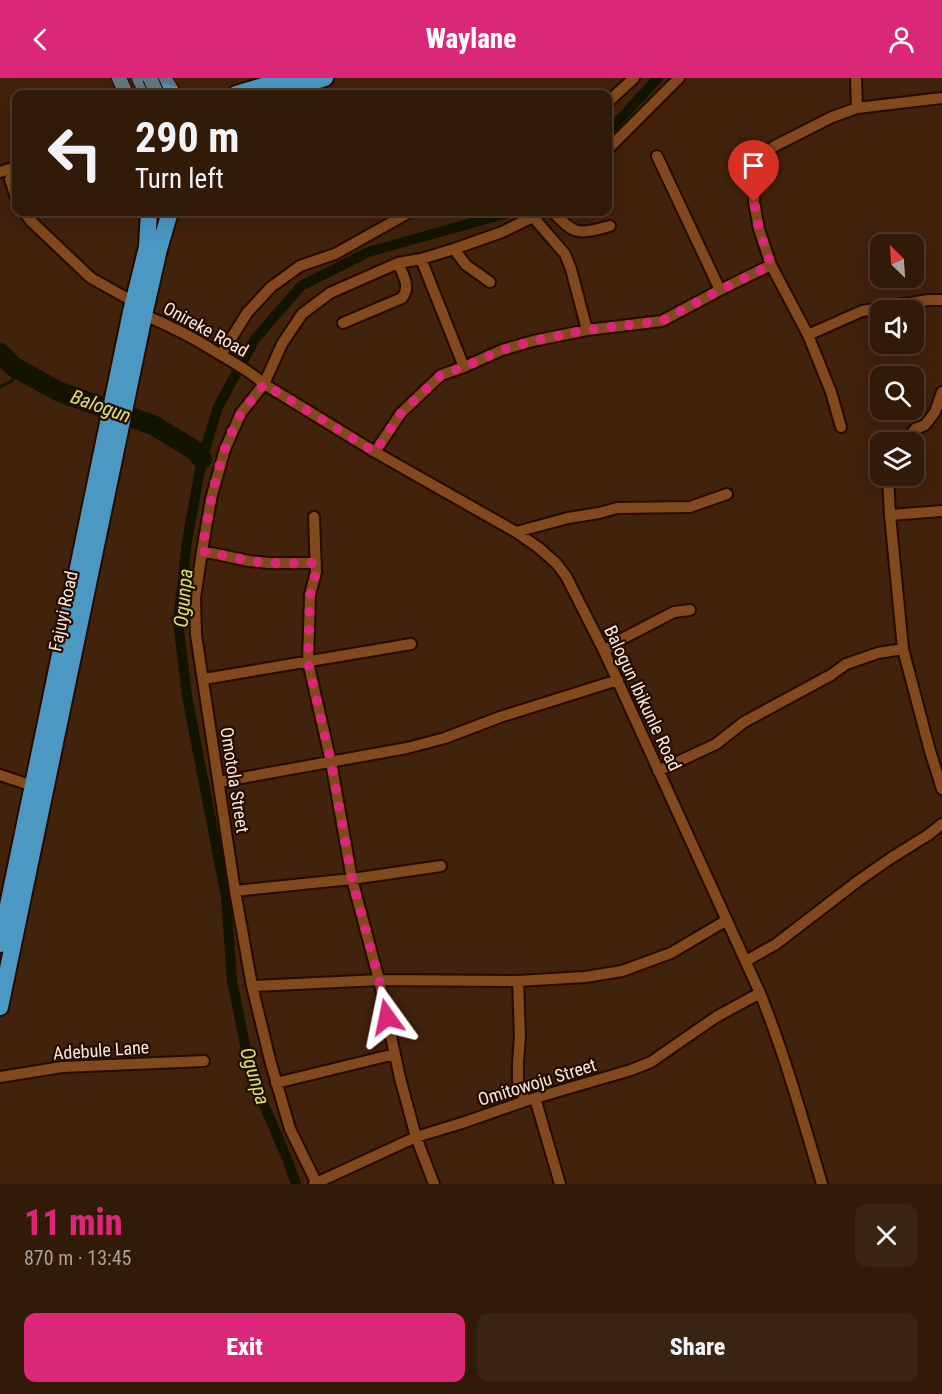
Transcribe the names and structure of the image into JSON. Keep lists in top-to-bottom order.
{
  "streets": {
    "highway": ["Fajuyi Road"],
    "street": [
      "Onireke Road",
      "Balogun Ibikunle Road",
      "Omotola Street",
      "Adebule Lane",
      "Omitowoju Street"
    ]
  },
  "crossings": [
    ["Onireke Road", "Fajuyi Road"],
    ["Onireke Road", "Balogun Ibikunle Road"],
    ["Balogun Ibikunle Road", "Omotola Street"],
    ["Balogun Ibikunle Road", "Omitowoju Street"],
    ["Omotola Street", "Omitowoju Street"]
  ],
  "water": ["Balogun", "Ogunpa"],
  "north": "top left",
  "page": {
    "header": "Waylane",
    "turn": ["290 m", "Turn left"],
    "heading": ["11 min", "870 m · 13:45"],
    "buttons": ["Exit", "Share"]
  }
}
